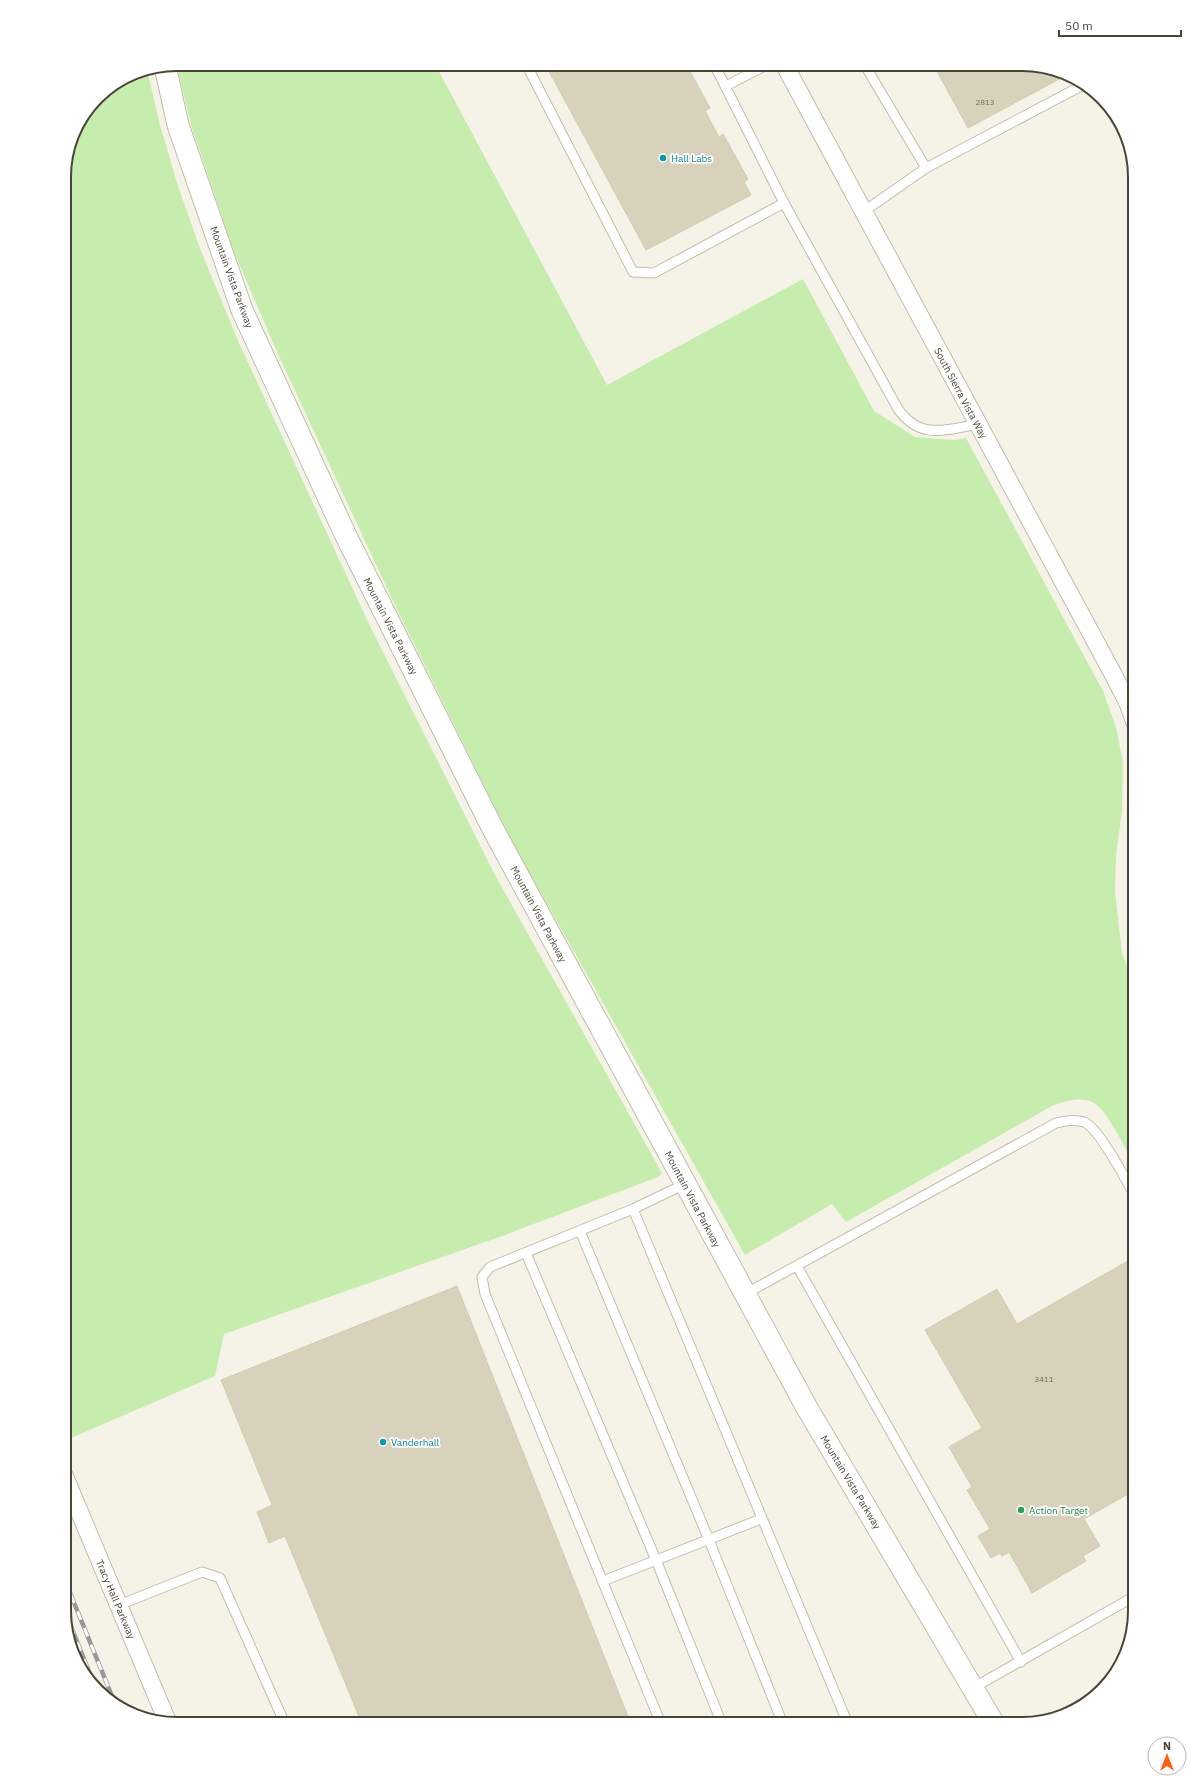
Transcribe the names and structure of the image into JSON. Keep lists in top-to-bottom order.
{
  "streets": {
    "street": ["Mountain Vista Parkway", "South Sierra Vista Way", "Tracy Hall Parkway"]
  },
  "places": ["Hall Labs", "Vanderhall", "Action Target"],
  "house_numbers": ["2813", "3411"],
  "scale_bar": "50 m",
  "north": "top"
}
